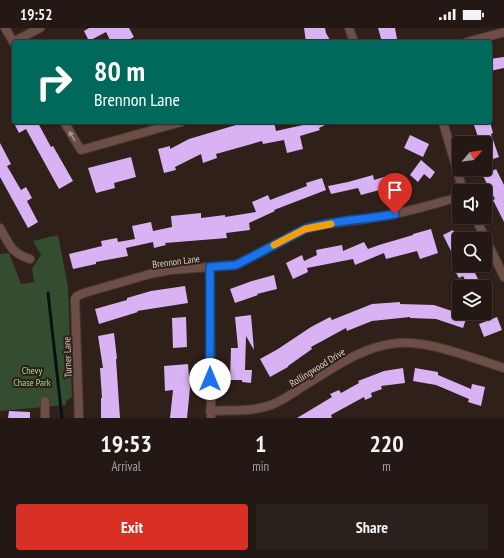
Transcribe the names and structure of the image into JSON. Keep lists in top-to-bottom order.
{
  "streets": {
    "street": ["Brennon Lane", "Turner Lane", "Rollingwood Drive"]
  },
  "crossings": [
    ["Brennon Lane", "Turner Lane"]
  ],
  "parks": ["Chevy Chase Park"],
  "north": "top right",
  "page": {
    "status": "19:52",
    "turn": ["80 m", "Brennon Lane"],
    "eta": [
      "19:53",
      "Arrival",
      "1",
      "min",
      "220",
      "m"
    ],
    "buttons": ["Exit", "Share"]
  }
}
